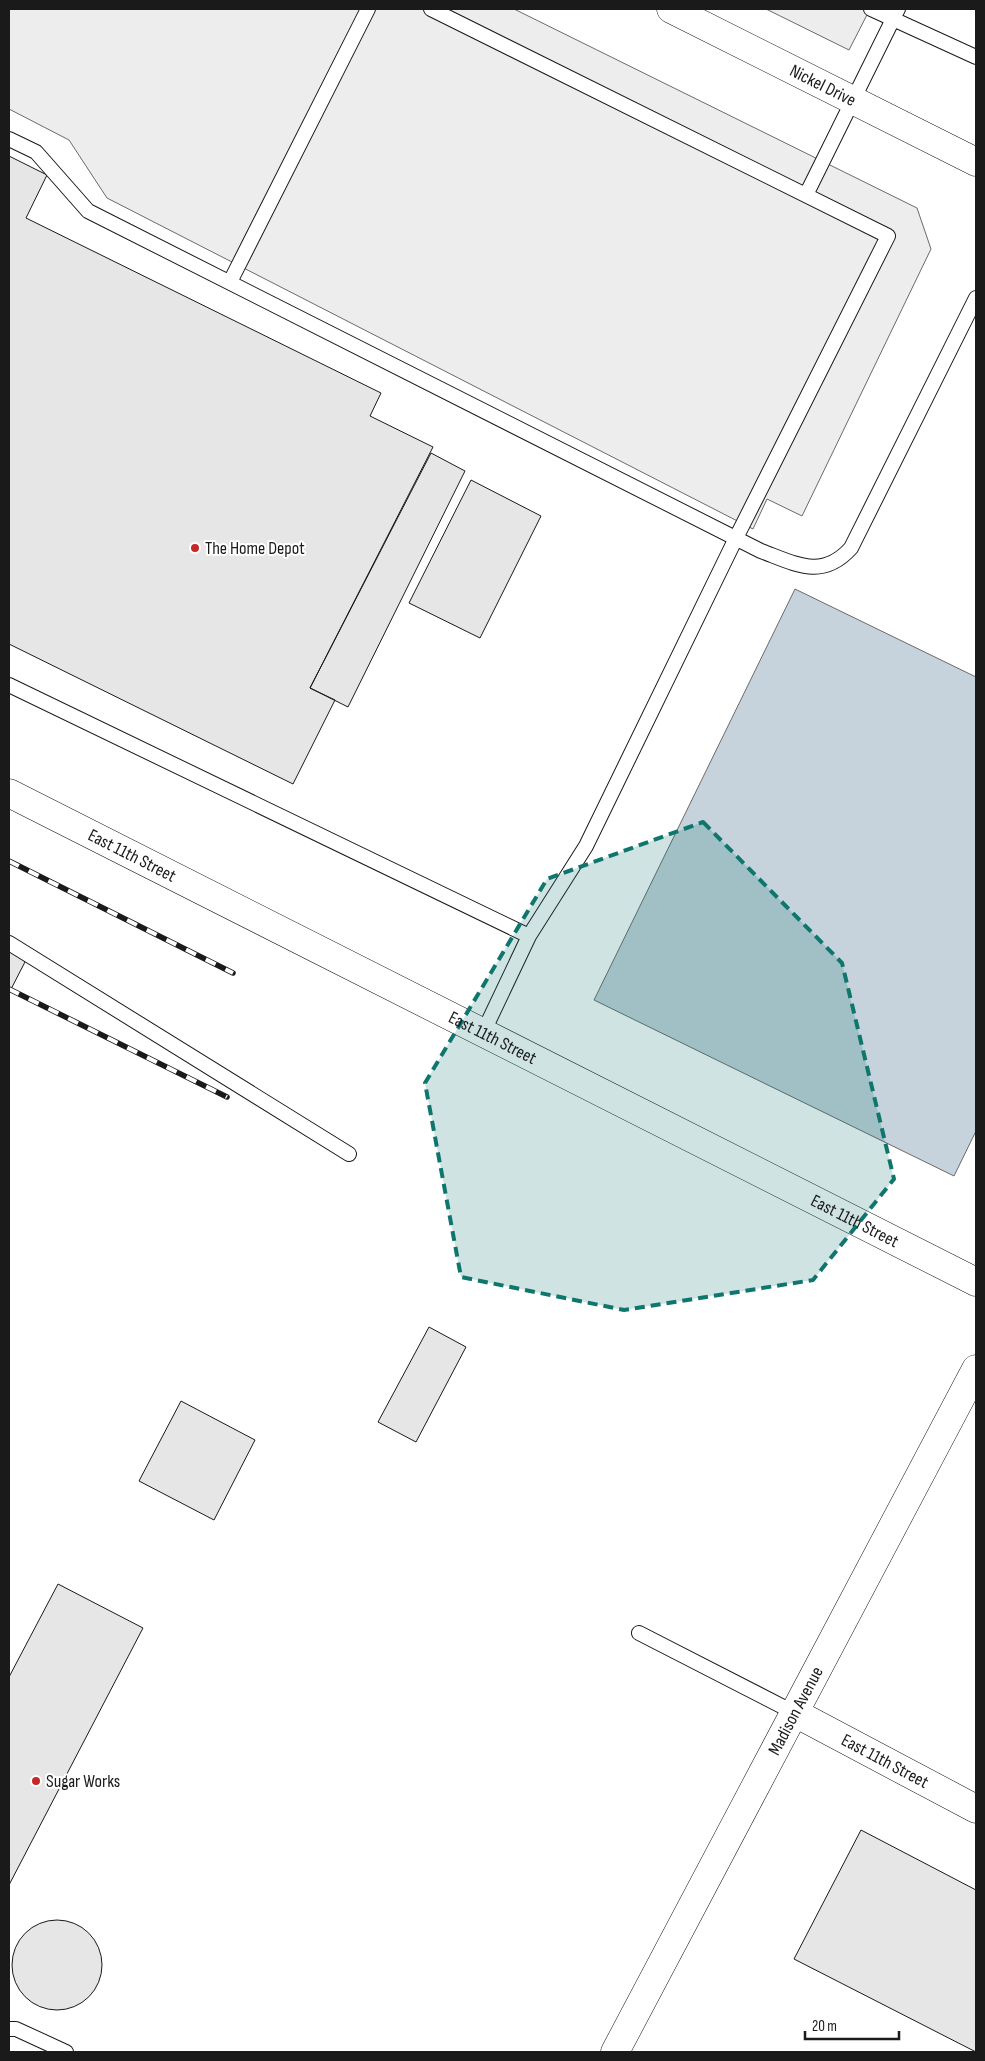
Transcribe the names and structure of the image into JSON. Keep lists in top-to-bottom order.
{
  "streets": {
    "street": ["Nickel Drive", "East 11th Street", "Madison Avenue"]
  },
  "crossings": [
    ["East 11th Street", "Madison Avenue"]
  ],
  "places": ["The Home Depot", "Sugar Works"],
  "scale_bar": "20 m"
}
